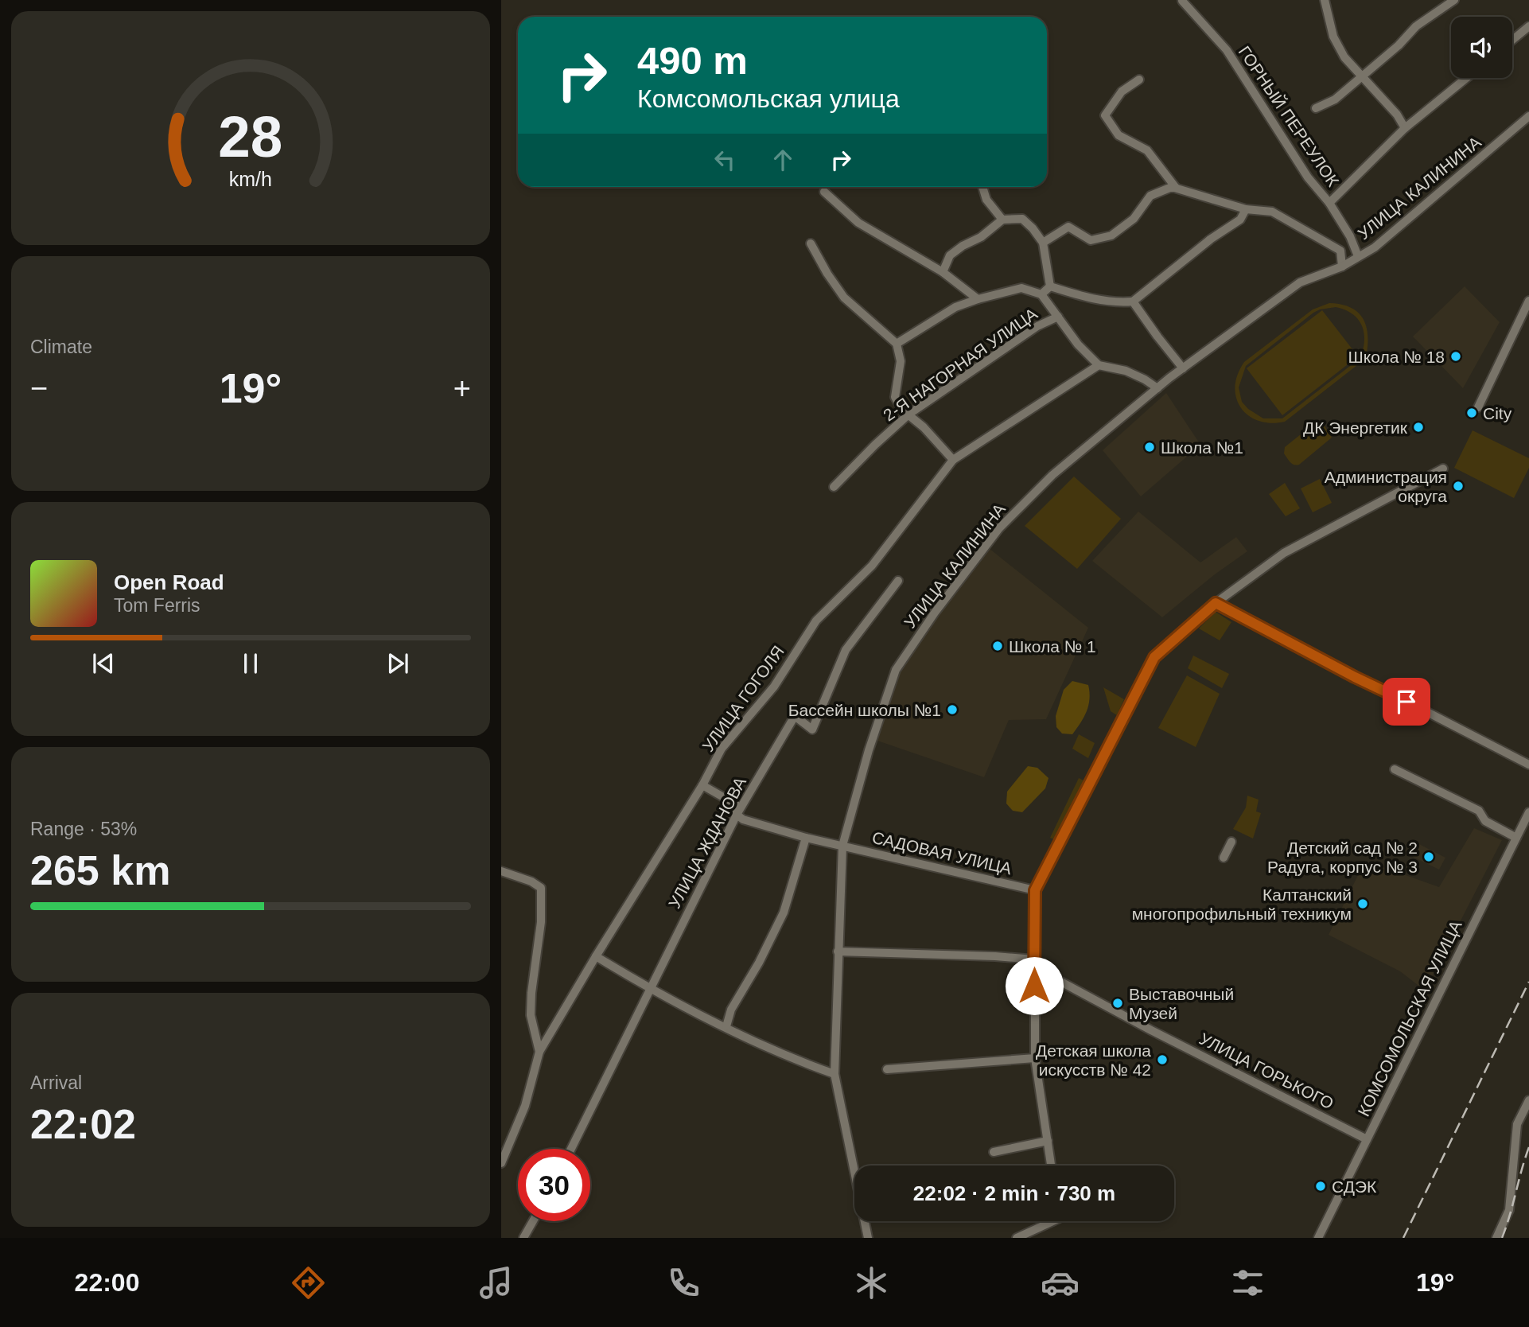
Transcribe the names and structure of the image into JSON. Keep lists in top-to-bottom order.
{
  "streets": {
    "street": [
      "ГОРНЫЙ ПЕРЕУЛОК",
      "УЛИЦА КАЛИНИНА",
      "2-Я НАГОРНАЯ УЛИЦА",
      "УЛИЦА ГОГОЛЯ",
      "УЛИЦА ЖДАНОВА",
      "САДОВАЯ УЛИЦА",
      "КОМСОМОЛЬСКАЯ УЛИЦА",
      "УЛИЦА ГОРЬКОГО"
    ]
  },
  "crossings": [
    ["ГОРНЫЙ ПЕРЕУЛОК", "УЛИЦА КАЛИНИНА"],
    ["УЛИЦА КАЛИНИНА", "САДОВАЯ УЛИЦА"],
    ["УЛИЦА ЖДАНОВА", "САДОВАЯ УЛИЦА"],
    ["КОМСОМОЛЬСКАЯ УЛИЦА", "УЛИЦА ГОРЬКОГО"]
  ],
  "places": [
    "Школа № 18",
    "City",
    "ДК Энергетик",
    "Школа №1",
    "Администрация округа",
    "Школа № 1",
    "Бассейн школы №1",
    "Детский сад № 2 Радуга, корпус № 3",
    "Калтанский многопрофильный техникум",
    "Выставочный Музей",
    "Детская школа искусств № 42",
    "СДЭК"
  ],
  "page": {
    "turn": ["490 m", "Комсомольская улица"],
    "tile": [
      "Climate",
      ["Range · 53%", "265 km"],
      ["Arrival", "22:02"]
    ],
    "heat": ["−", "19°", "+"],
    "song": ["Open Road", "Tom Ferris"],
    "limit": "30",
    "trip": "22:02 · 2 min · 730 m",
    "tabs": ["22:00", "19°"],
    "gauge": ["28", "km/h"]
  }
}
